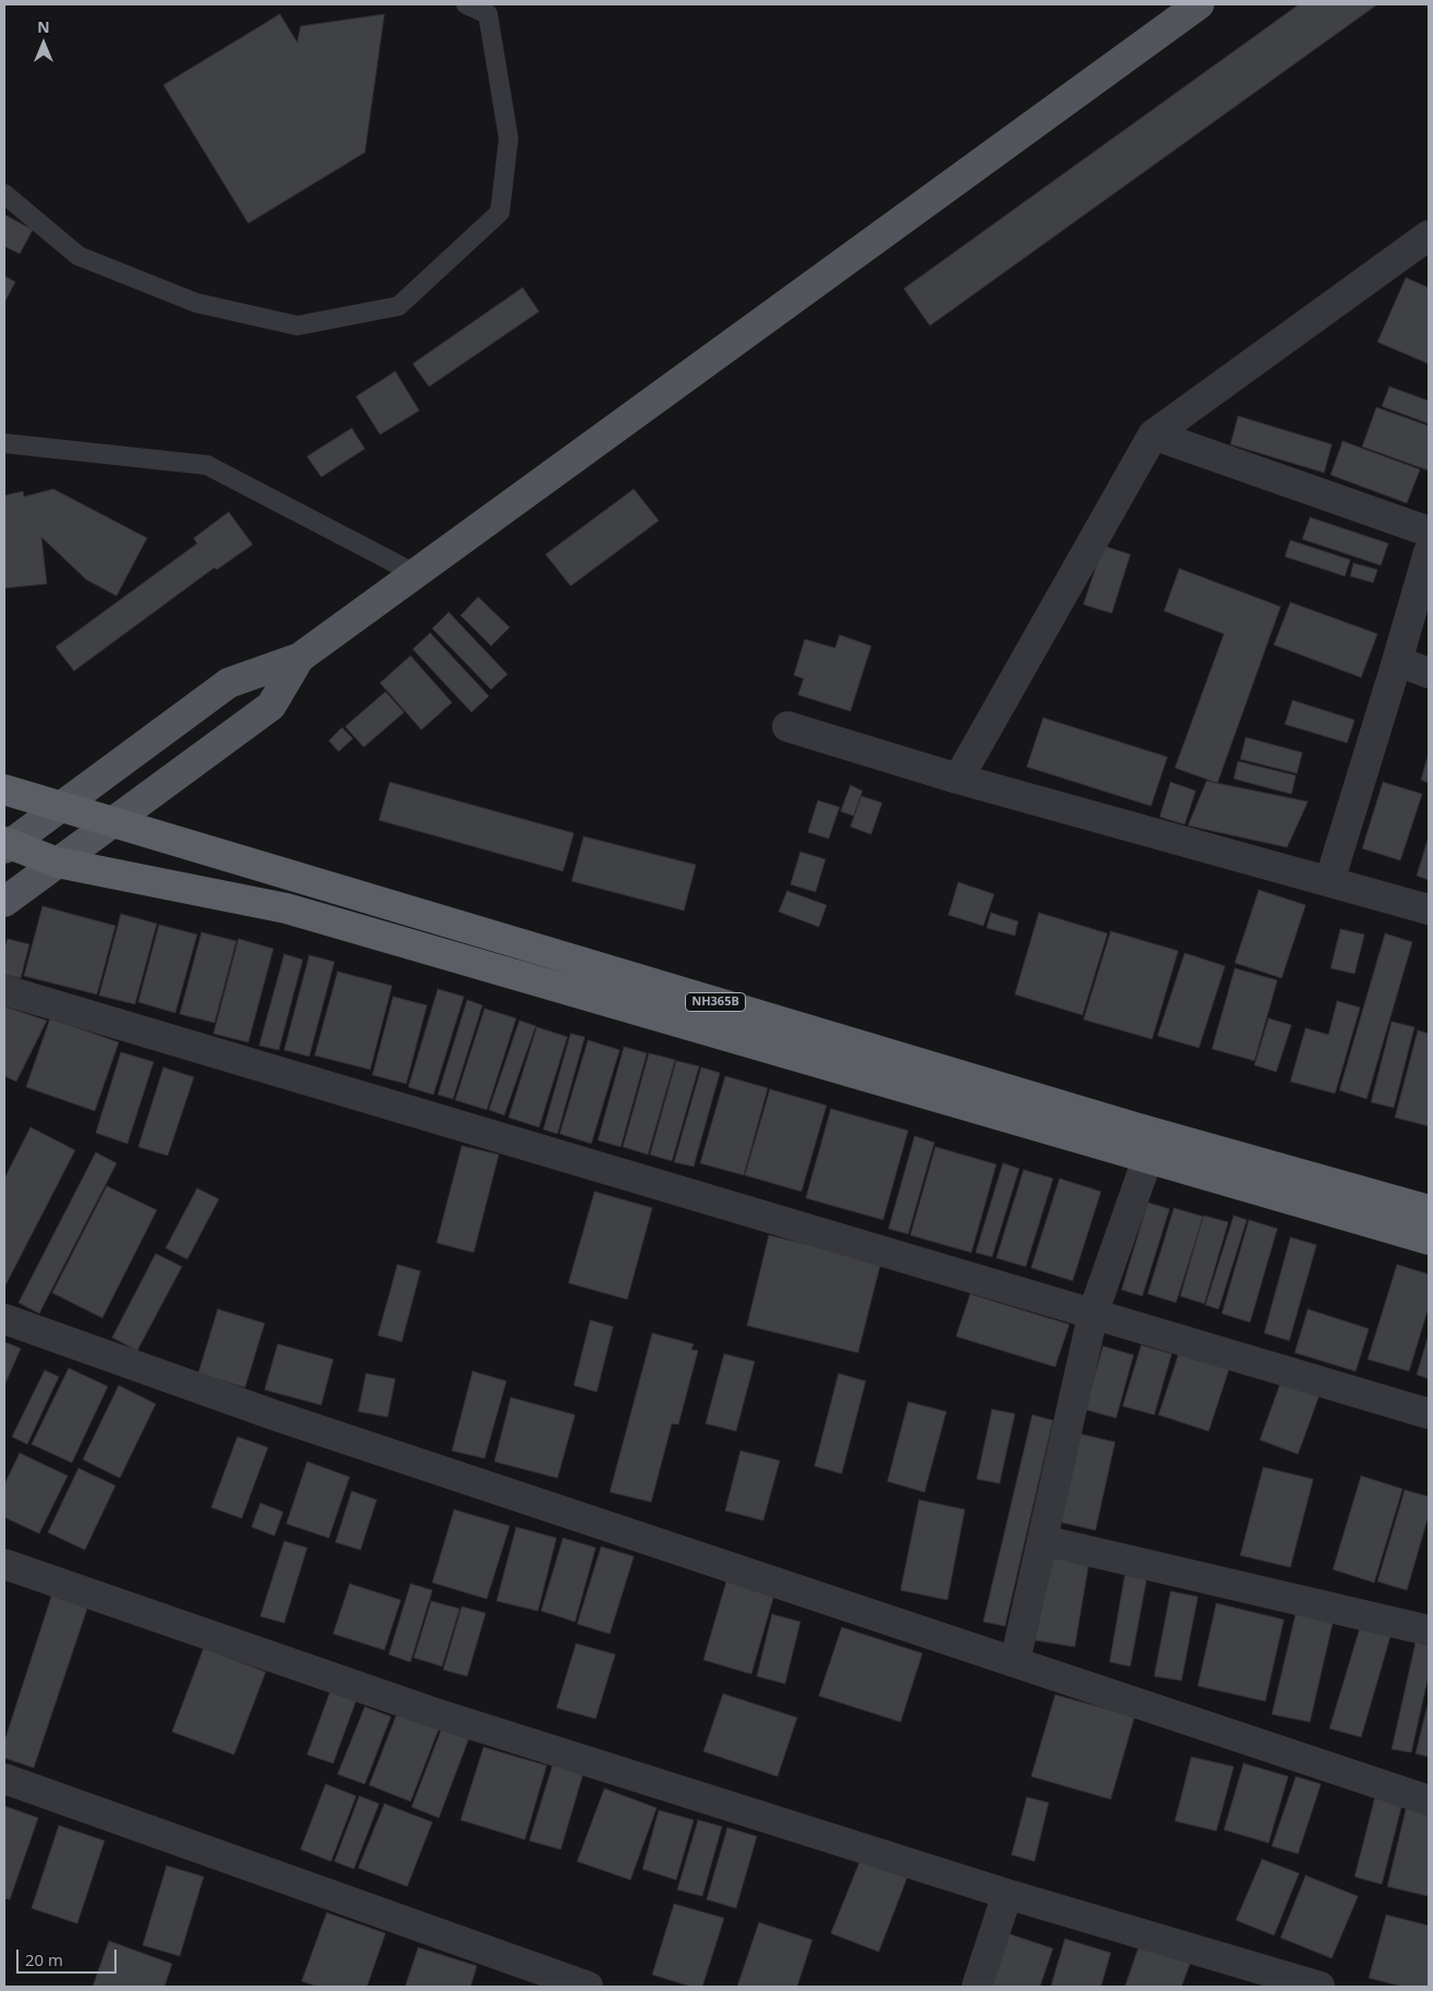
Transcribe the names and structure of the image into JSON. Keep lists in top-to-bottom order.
{
  "streets": {
    "highway": ["NH365B"]
  },
  "scale_bar": "20 m",
  "north": "top"
}
